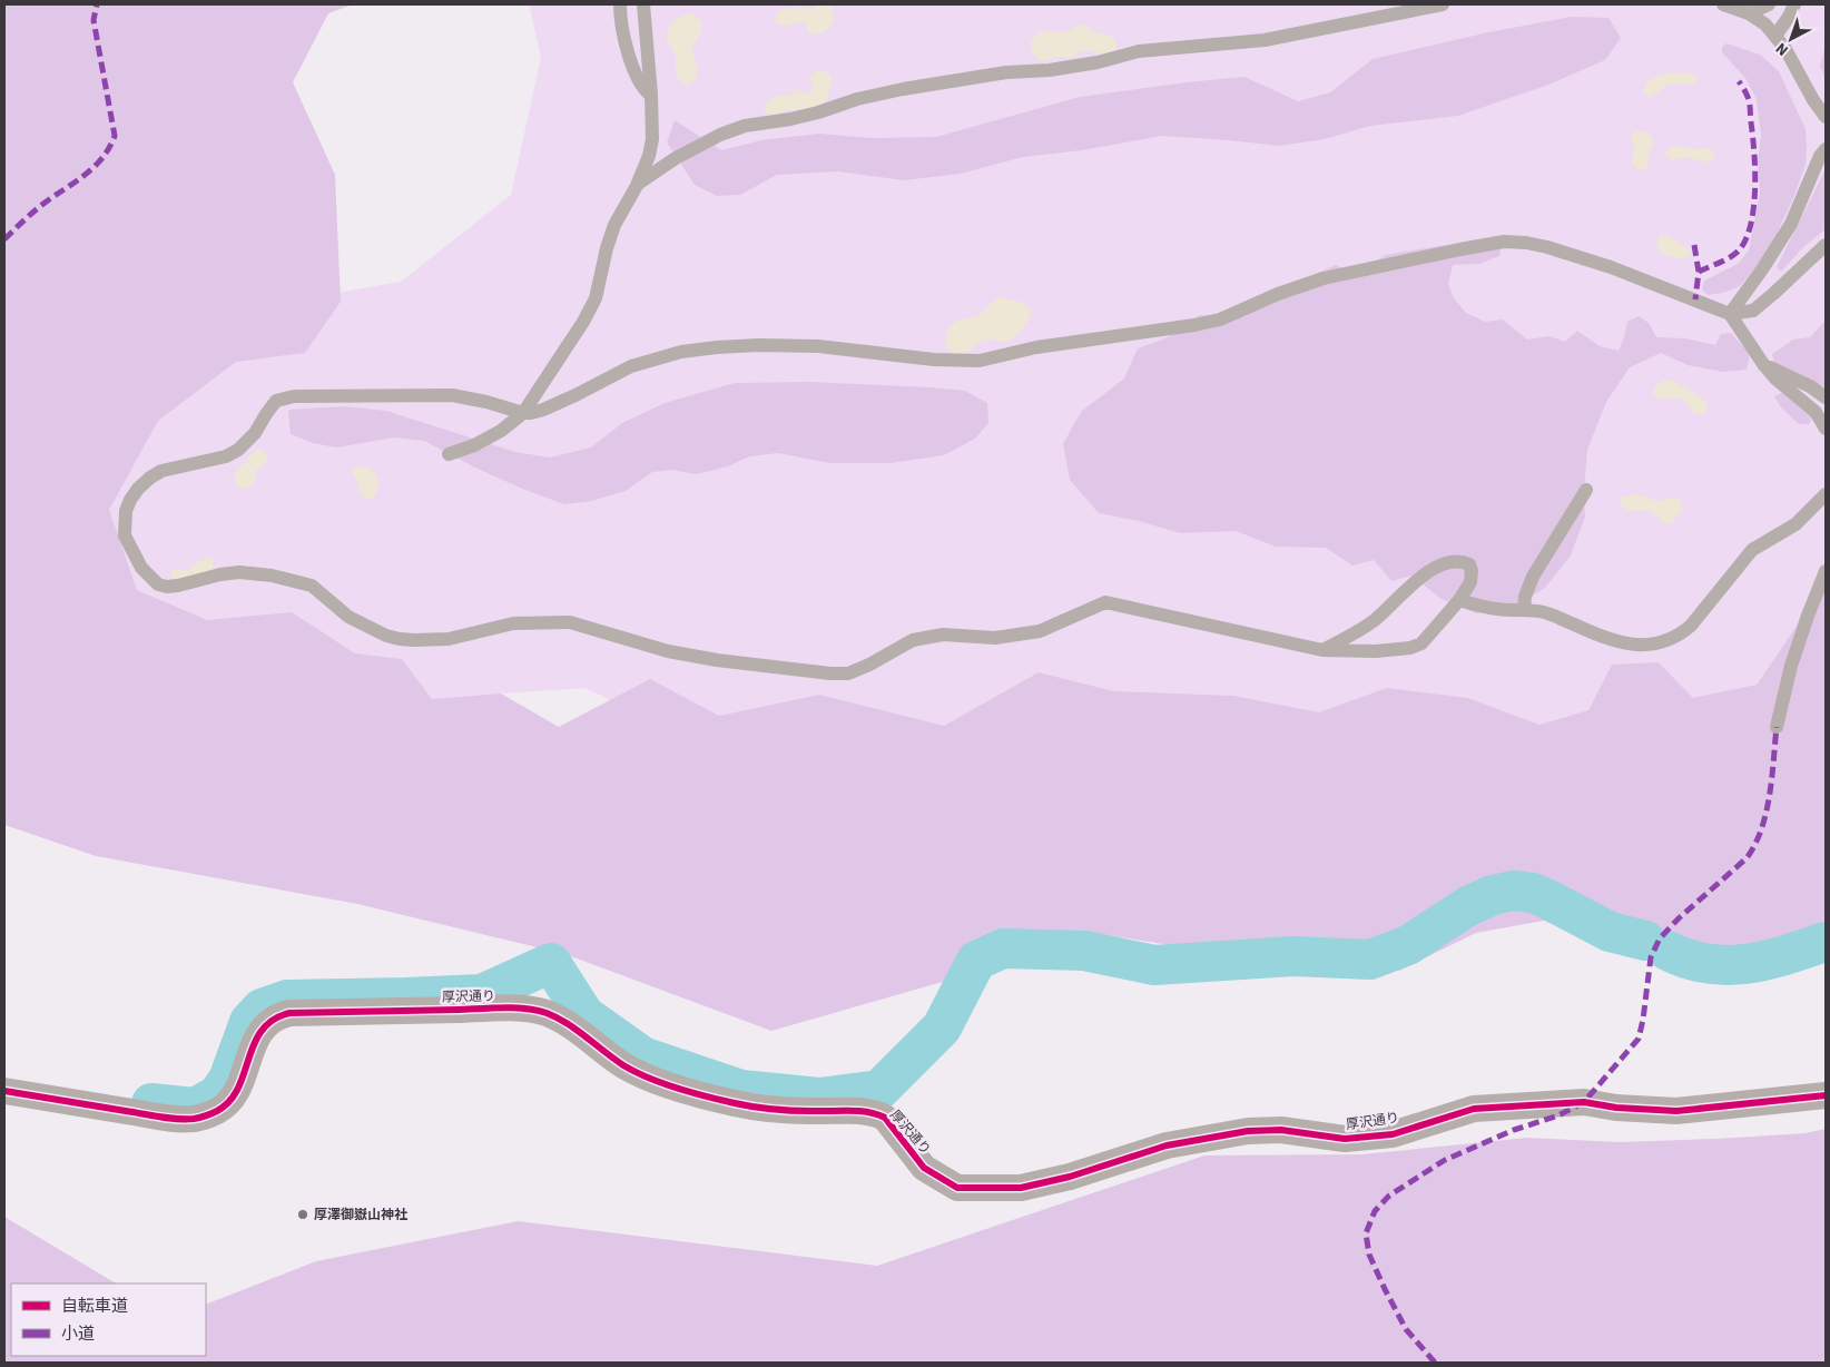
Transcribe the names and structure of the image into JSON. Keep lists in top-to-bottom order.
{
  "streets": {
    "street": ["厚沢通り"]
  },
  "places": ["厚澤御嶽山神社"],
  "legend": ["自転車道", "小道"],
  "north": "bottom left"
}
